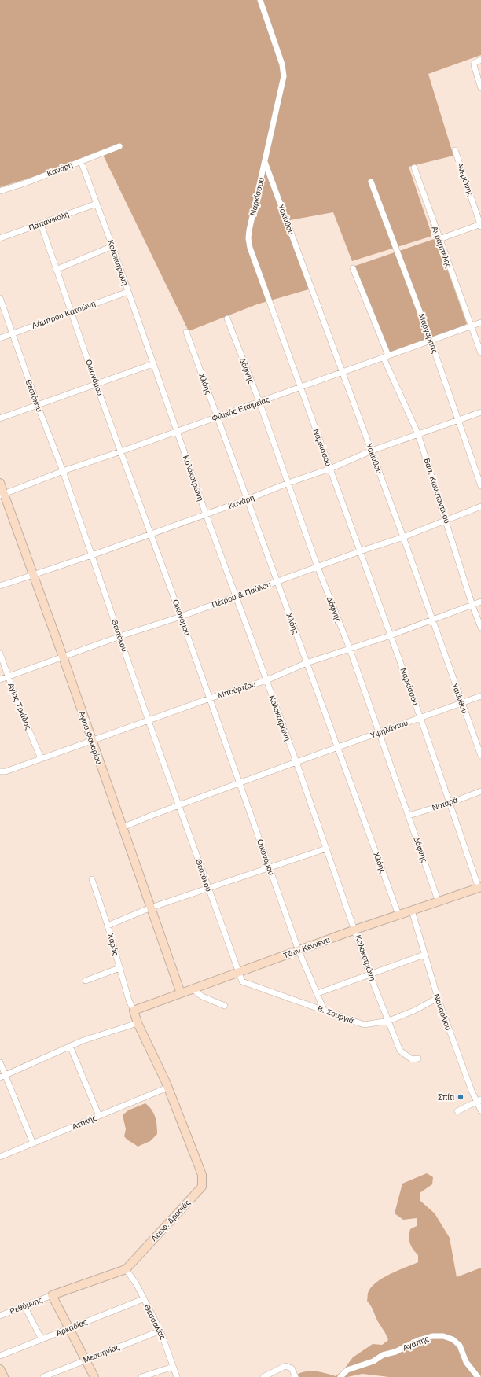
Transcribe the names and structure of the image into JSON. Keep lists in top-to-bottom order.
{
  "streets": {
    "street": [
      "Κανάρη",
      "Ανεμώνης",
      "Ναρκίσσου",
      "Υακίνθου",
      "Παπανικολή",
      "Αγράμπελης",
      "Κολοκοτρωνη",
      "Λάμπρου Κατσώνη",
      "Μαργαρίτας",
      "Δάφνης",
      "Οικονόμου",
      "Χλόης",
      "Θεοτόκου",
      "Φιλικής Εταιρείας",
      "Κολοκοτρώνη",
      "Βασ. Κωνσταντίνου",
      "Πέτρου & Παύλου",
      "Μπούρτζου",
      "Αγίας Τριάδος",
      "Υψηλάντου",
      "Αγίου Φαναρίου",
      "Νοταρά",
      "Χαράς",
      "Τζων Κέννεντι",
      "Ναυαρίνου",
      "Β. Σουργιά",
      "Αττικής",
      "Λεωφ. Δροσιάς",
      "Ρεθύμνης",
      "Θεσσαλίας",
      "Αρκαδίας",
      "Αγάπης",
      "Μεσσηνίας"
    ]
  },
  "crossings": [
    ["Κανάρη", "Ναρκίσσου"],
    ["Κανάρη", "Υακίνθου"],
    ["Κανάρη", "Κολοκοτρωνη"],
    ["Κανάρη", "Μαργαρίτας"],
    ["Κανάρη", "Δάφνης"],
    ["Κανάρη", "Οικονόμου"],
    ["Κανάρη", "Χλόης"],
    ["Κανάρη", "Θεοτόκου"],
    ["Κανάρη", "Κολοκοτρώνη"],
    ["Κανάρη", "Βασ. Κωνσταντίνου"],
    ["Κανάρη", "Αγίου Φαναρίου"],
    ["Ναρκίσσου", "Υακίνθου"],
    ["Ναρκίσσου", "Φιλικής Εταιρείας"],
    ["Ναρκίσσου", "Πέτρου & Παύλου"],
    ["Ναρκίσσου", "Μπούρτζου"],
    ["Ναρκίσσου", "Υψηλάντου"],
    ["Ναρκίσσου", "Νοταρά"],
    ["Ναρκίσσου", "Τζων Κέννεντι"],
    ["Υακίνθου", "Φιλικής Εταιρείας"],
    ["Υακίνθου", "Πέτρου & Παύλου"],
    ["Υακίνθου", "Μπούρτζου"],
    ["Υακίνθου", "Υψηλάντου"],
    ["Παπανικολή", "Κολοκοτρωνη"],
    ["Παπανικολή", "Οικονόμου"],
    ["Αγράμπελης", "Φιλικής Εταιρείας"],
    ["Κολοκοτρωνη", "Λάμπρου Κατσώνη"],
    ["Κολοκοτρωνη", "Κολοκοτρώνη"],
    ["Λάμπρου Κατσώνη", "Οικονόμου"],
    ["Λάμπρου Κατσώνη", "Θεοτόκου"],
    ["Μαργαρίτας", "Φιλικής Εταιρείας"],
    ["Δάφνης", "Φιλικής Εταιρείας"],
    ["Δάφνης", "Πέτρου & Παύλου"],
    ["Δάφνης", "Μπούρτζου"],
    ["Δάφνης", "Υψηλάντου"],
    ["Δάφνης", "Νοταρά"],
    ["Δάφνης", "Τζων Κέννεντι"],
    ["Οικονόμου", "Φιλικής Εταιρείας"],
    ["Οικονόμου", "Πέτρου & Παύλου"],
    ["Οικονόμου", "Μπούρτζου"],
    ["Οικονόμου", "Υψηλάντου"],
    ["Οικονόμου", "Τζων Κέννεντι"],
    ["Οικονόμου", "Β. Σουργιά"],
    ["Χλόης", "Φιλικής Εταιρείας"],
    ["Χλόης", "Πέτρου & Παύλου"],
    ["Χλόης", "Μπούρτζου"],
    ["Χλόης", "Υψηλάντου"],
    ["Χλόης", "Τζων Κέννεντι"],
    ["Θεοτόκου", "Φιλικής Εταιρείας"],
    ["Θεοτόκου", "Πέτρου & Παύλου"],
    ["Θεοτόκου", "Μπούρτζου"],
    ["Θεοτόκου", "Υψηλάντου"],
    ["Θεοτόκου", "Τζων Κέννεντι"],
    ["Θεοτόκου", "Β. Σουργιά"],
    ["Φιλικής Εταιρείας", "Κολοκοτρώνη"],
    ["Φιλικής Εταιρείας", "Βασ. Κωνσταντίνου"],
    ["Φιλικής Εταιρείας", "Αγίου Φαναρίου"],
    ["Κολοκοτρώνη", "Πέτρου & Παύλου"],
    ["Κολοκοτρώνη", "Μπούρτζου"],
    ["Κολοκοτρώνη", "Υψηλάντου"],
    ["Κολοκοτρώνη", "Τζων Κέννεντι"],
    ["Κολοκοτρώνη", "Β. Σουργιά"],
    ["Βασ. Κωνσταντίνου", "Πέτρου & Παύλου"],
    ["Βασ. Κωνσταντίνου", "Μπούρτζου"],
    ["Πέτρου & Παύλου", "Αγίας Τριάδος"],
    ["Πέτρου & Παύλου", "Αγίου Φαναρίου"],
    ["Μπούρτζου", "Αγίας Τριάδος"],
    ["Μπούρτζου", "Αγίου Φαναρίου"],
    ["Υψηλάντου", "Αγίου Φαναρίου"],
    ["Αγίου Φαναρίου", "Τζων Κέννεντι"],
    ["Χαράς", "Τζων Κέννεντι"],
    ["Χαράς", "Λεωφ. Δροσιάς"],
    ["Τζων Κέννεντι", "Ναυαρίνου"],
    ["Τζων Κέννεντι", "Β. Σουργιά"],
    ["Τζων Κέννεντι", "Λεωφ. Δροσιάς"],
    ["Ναυαρίνου", "Β. Σουργιά"],
    ["Αττικής", "Λεωφ. Δροσιάς"],
    ["Λεωφ. Δροσιάς", "Ρεθύμνης"],
    ["Λεωφ. Δροσιάς", "Θεσσαλίας"],
    ["Θεσσαλίας", "Αρκαδίας"],
    ["Θεσσαλίας", "Μεσσηνίας"]
  ],
  "places": ["Σπίτι"]
}
